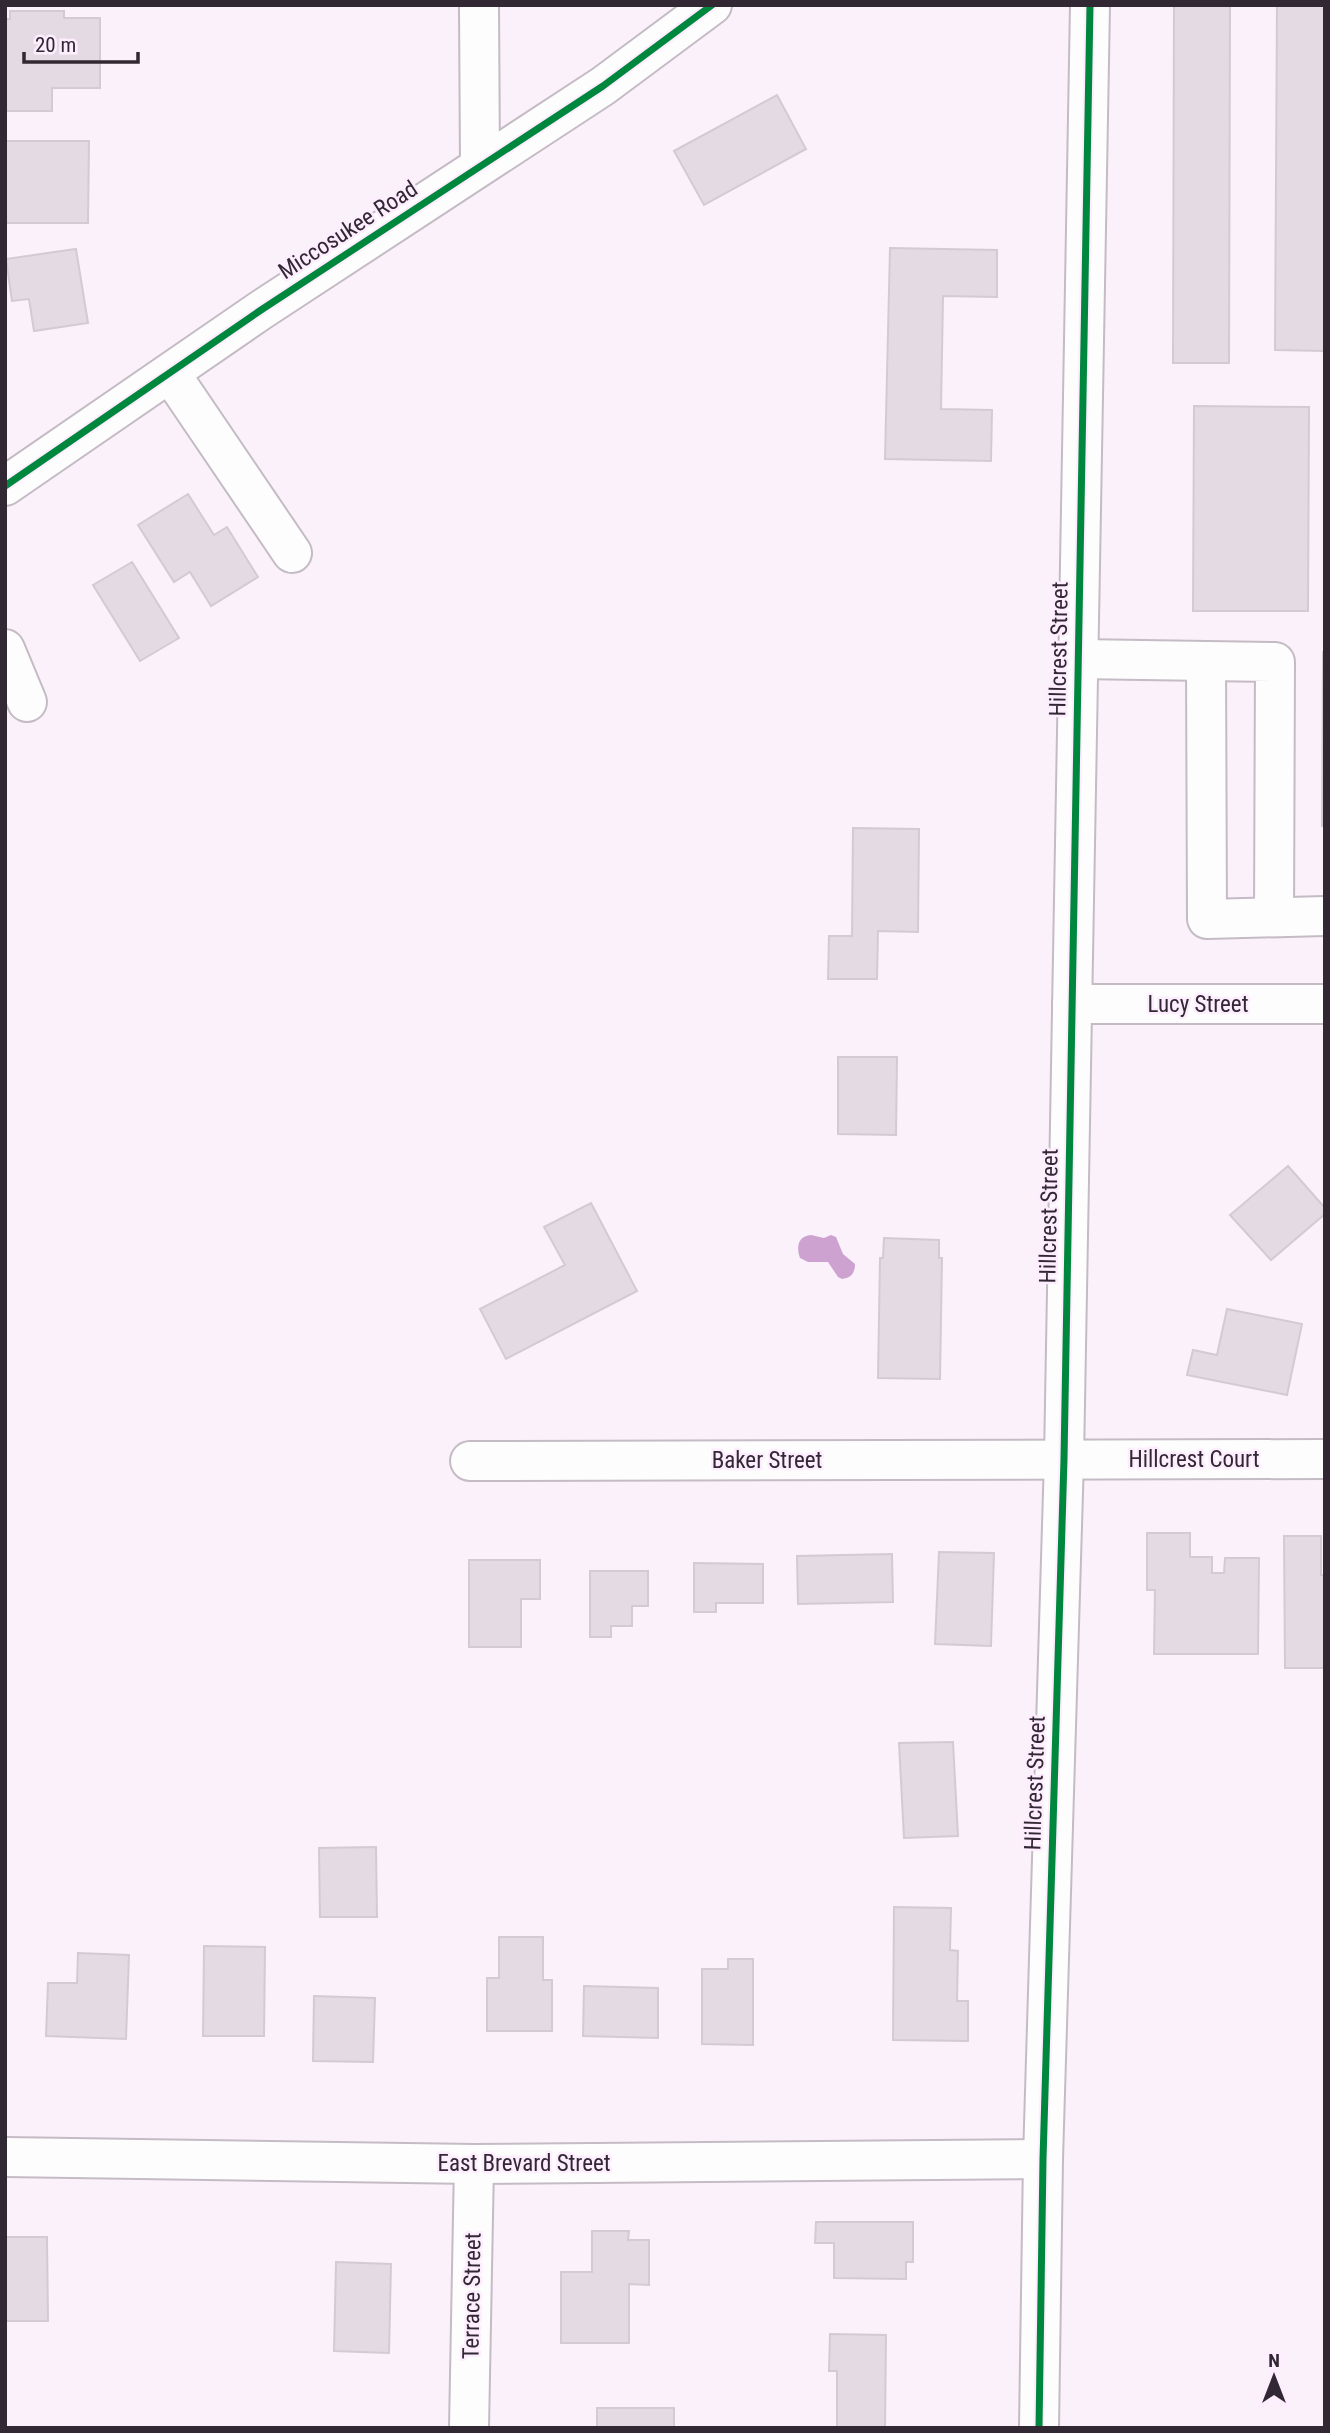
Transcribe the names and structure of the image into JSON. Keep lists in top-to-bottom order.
{
  "streets": {
    "street": [
      "Miccosukee Road",
      "Hillcrest Street",
      "Lucy Street",
      "Hillcrest Court",
      "Baker Street",
      "East Brevard Street",
      "Terrace Street"
    ]
  },
  "crossings": [
    ["Hillcrest Street", "Lucy Street"],
    ["Hillcrest Street", "Hillcrest Court"],
    ["Hillcrest Street", "Baker Street"],
    ["Hillcrest Street", "East Brevard Street"],
    ["Hillcrest Court", "Baker Street"],
    ["East Brevard Street", "Terrace Street"]
  ],
  "scale_bar": "20 m",
  "north": "top"
}
